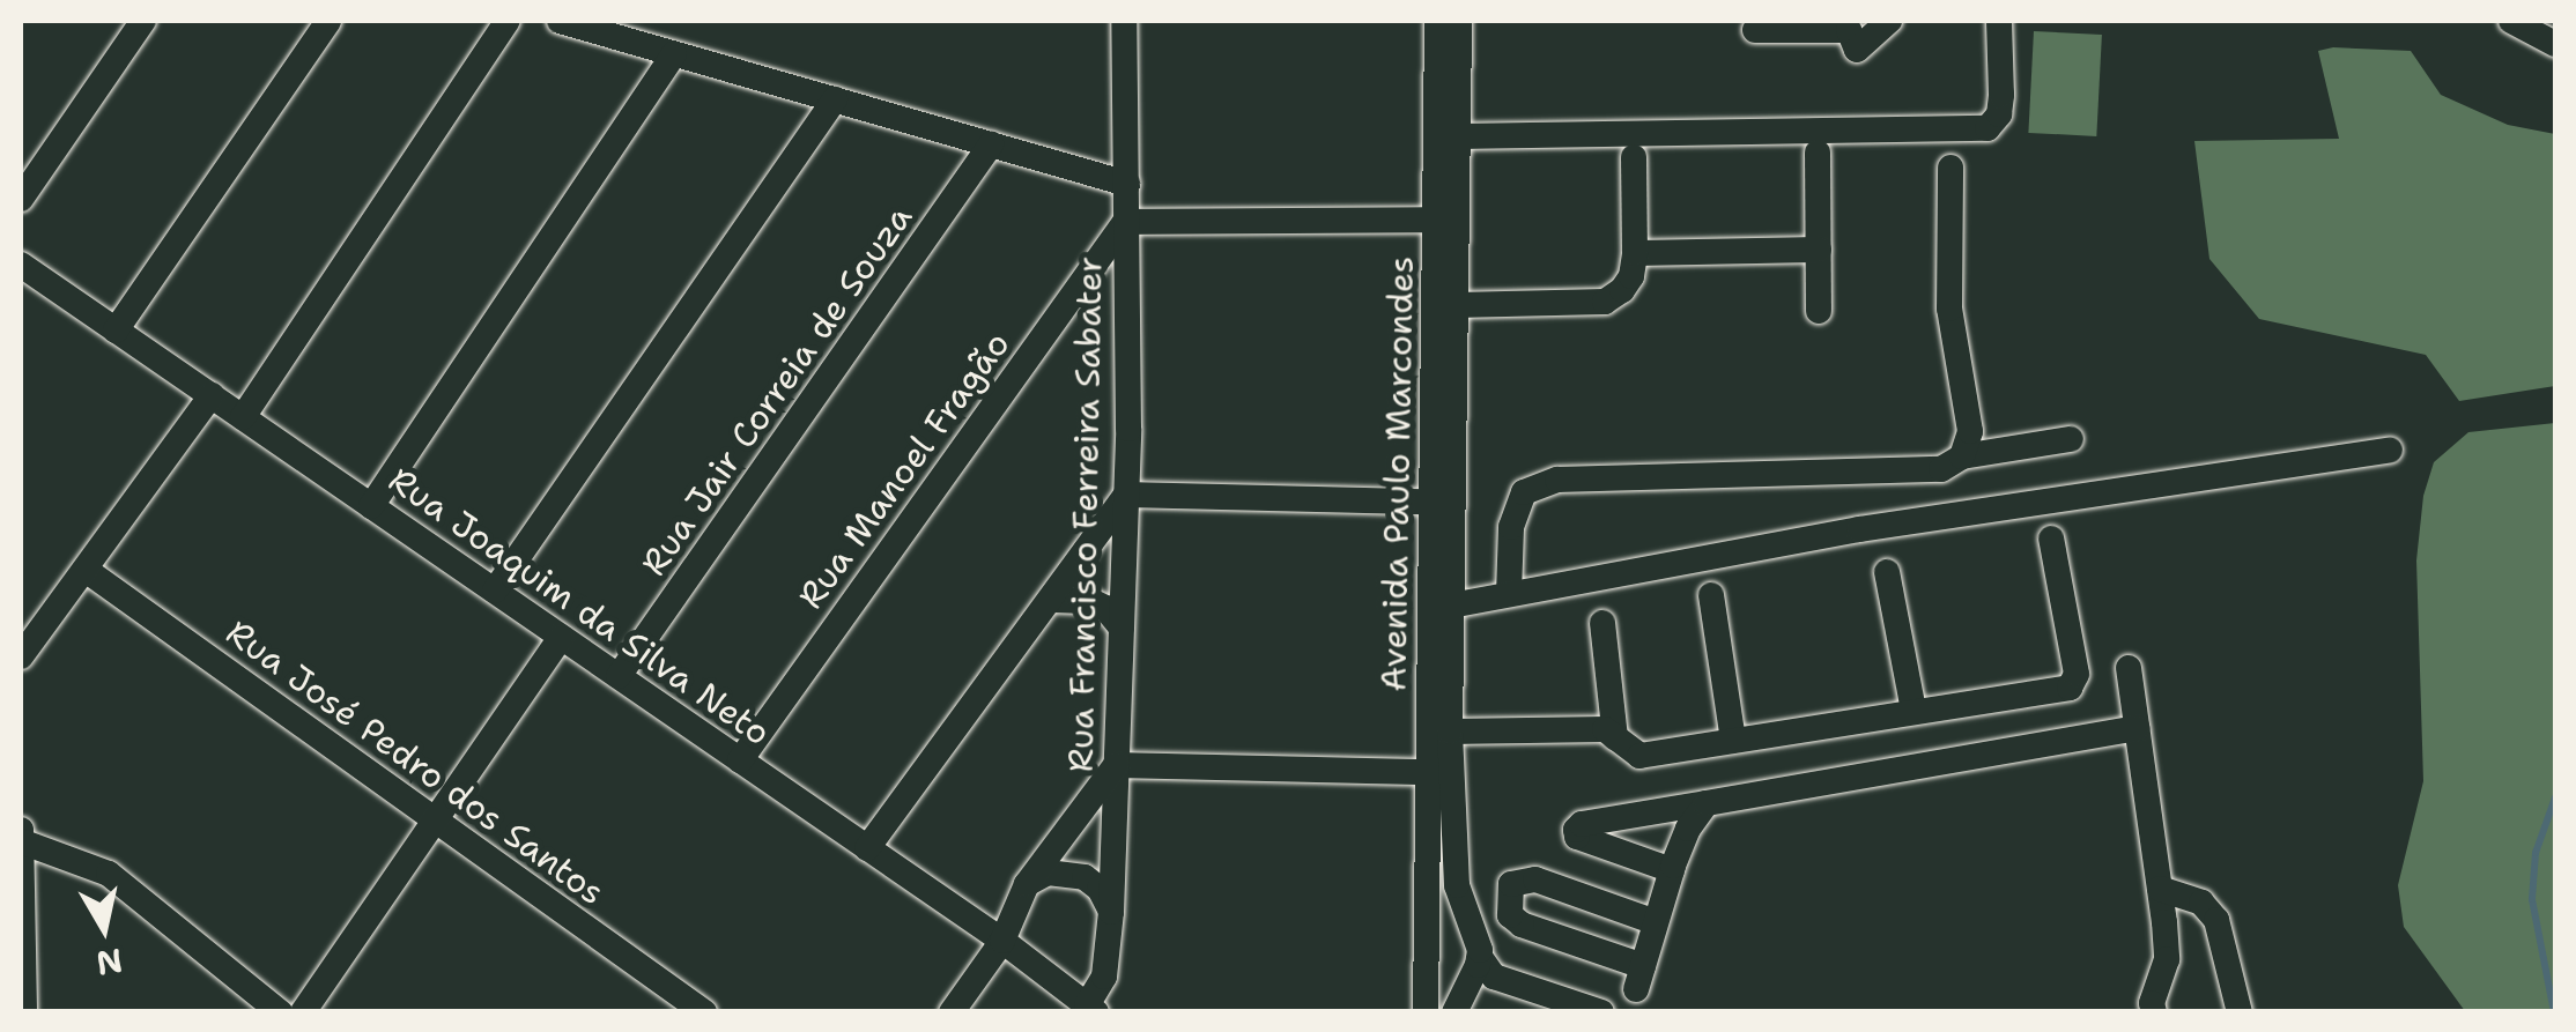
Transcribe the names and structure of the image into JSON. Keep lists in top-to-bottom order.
{
  "streets": {
    "street": [
      "Rua Jair Correia de Souza",
      "Rua Manoel Fragão",
      "Avenida Paulo Marcondes",
      "Rua Francisco Ferreira Sabater",
      "Rua Joaquim da Silva Neto",
      "Rua José Pedro dos Santos"
    ]
  },
  "crossings": [
    ["Rua Jair Correia de Souza", "Rua Joaquim da Silva Neto"],
    ["Rua Manoel Fragão", "Rua Francisco Ferreira Sabater"],
    ["Rua Manoel Fragão", "Rua Joaquim da Silva Neto"],
    ["Rua Francisco Ferreira Sabater", "Rua Joaquim da Silva Neto"]
  ],
  "north": "bottom"
}
